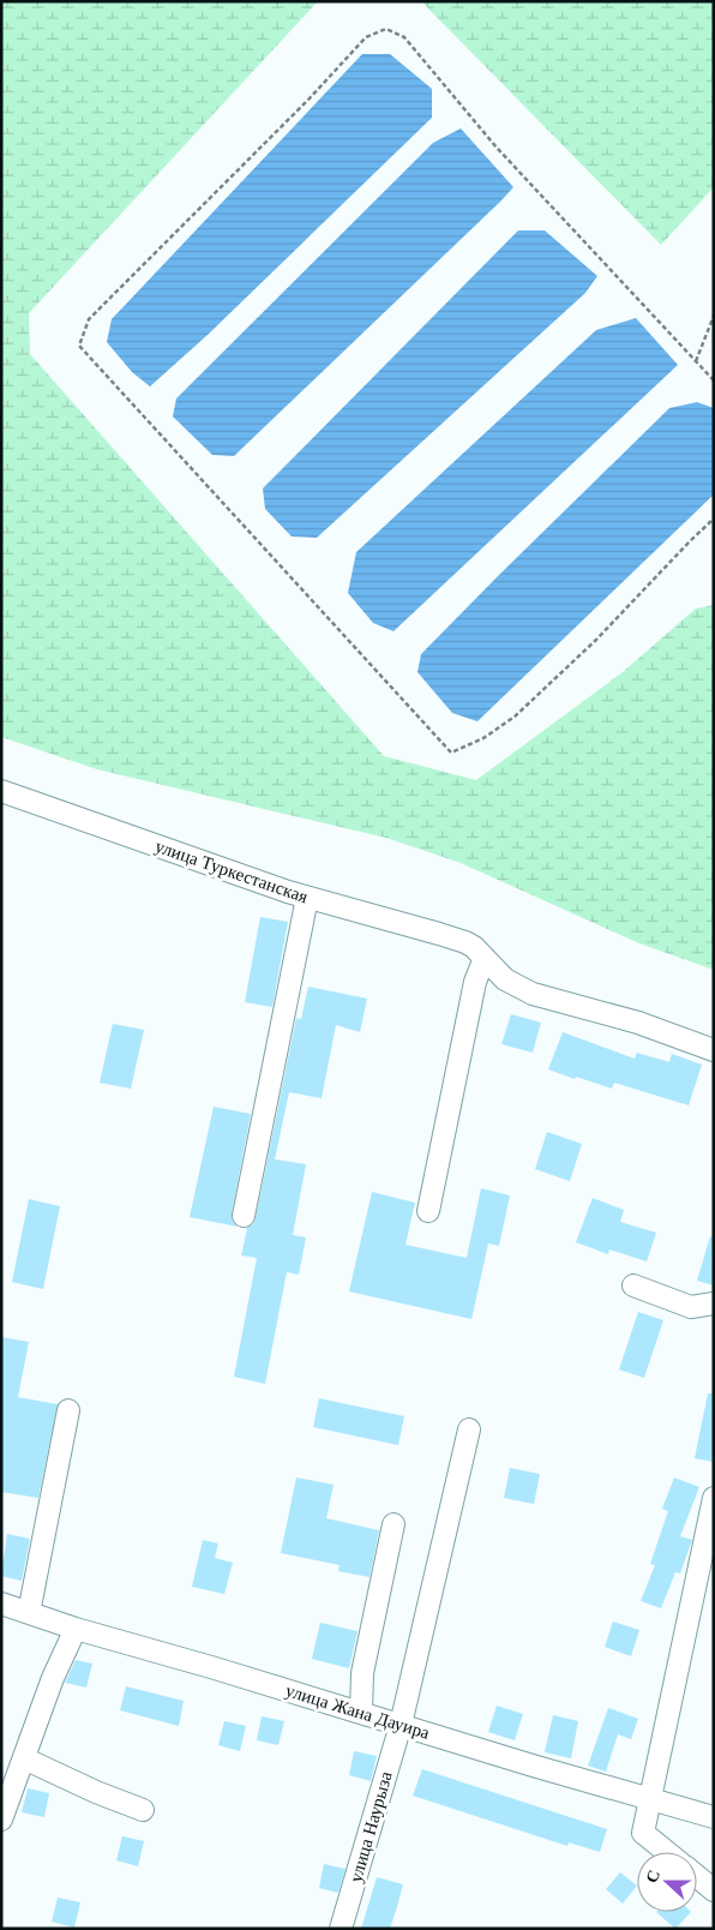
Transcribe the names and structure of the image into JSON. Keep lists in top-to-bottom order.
{
  "streets": {
    "street": ["улица Туркестанская", "улица Жана Дауира", "улица Наурыза"]
  },
  "crossings": [
    ["улица Жана Дауира", "улица Наурыза"]
  ],
  "north": "left"
}
